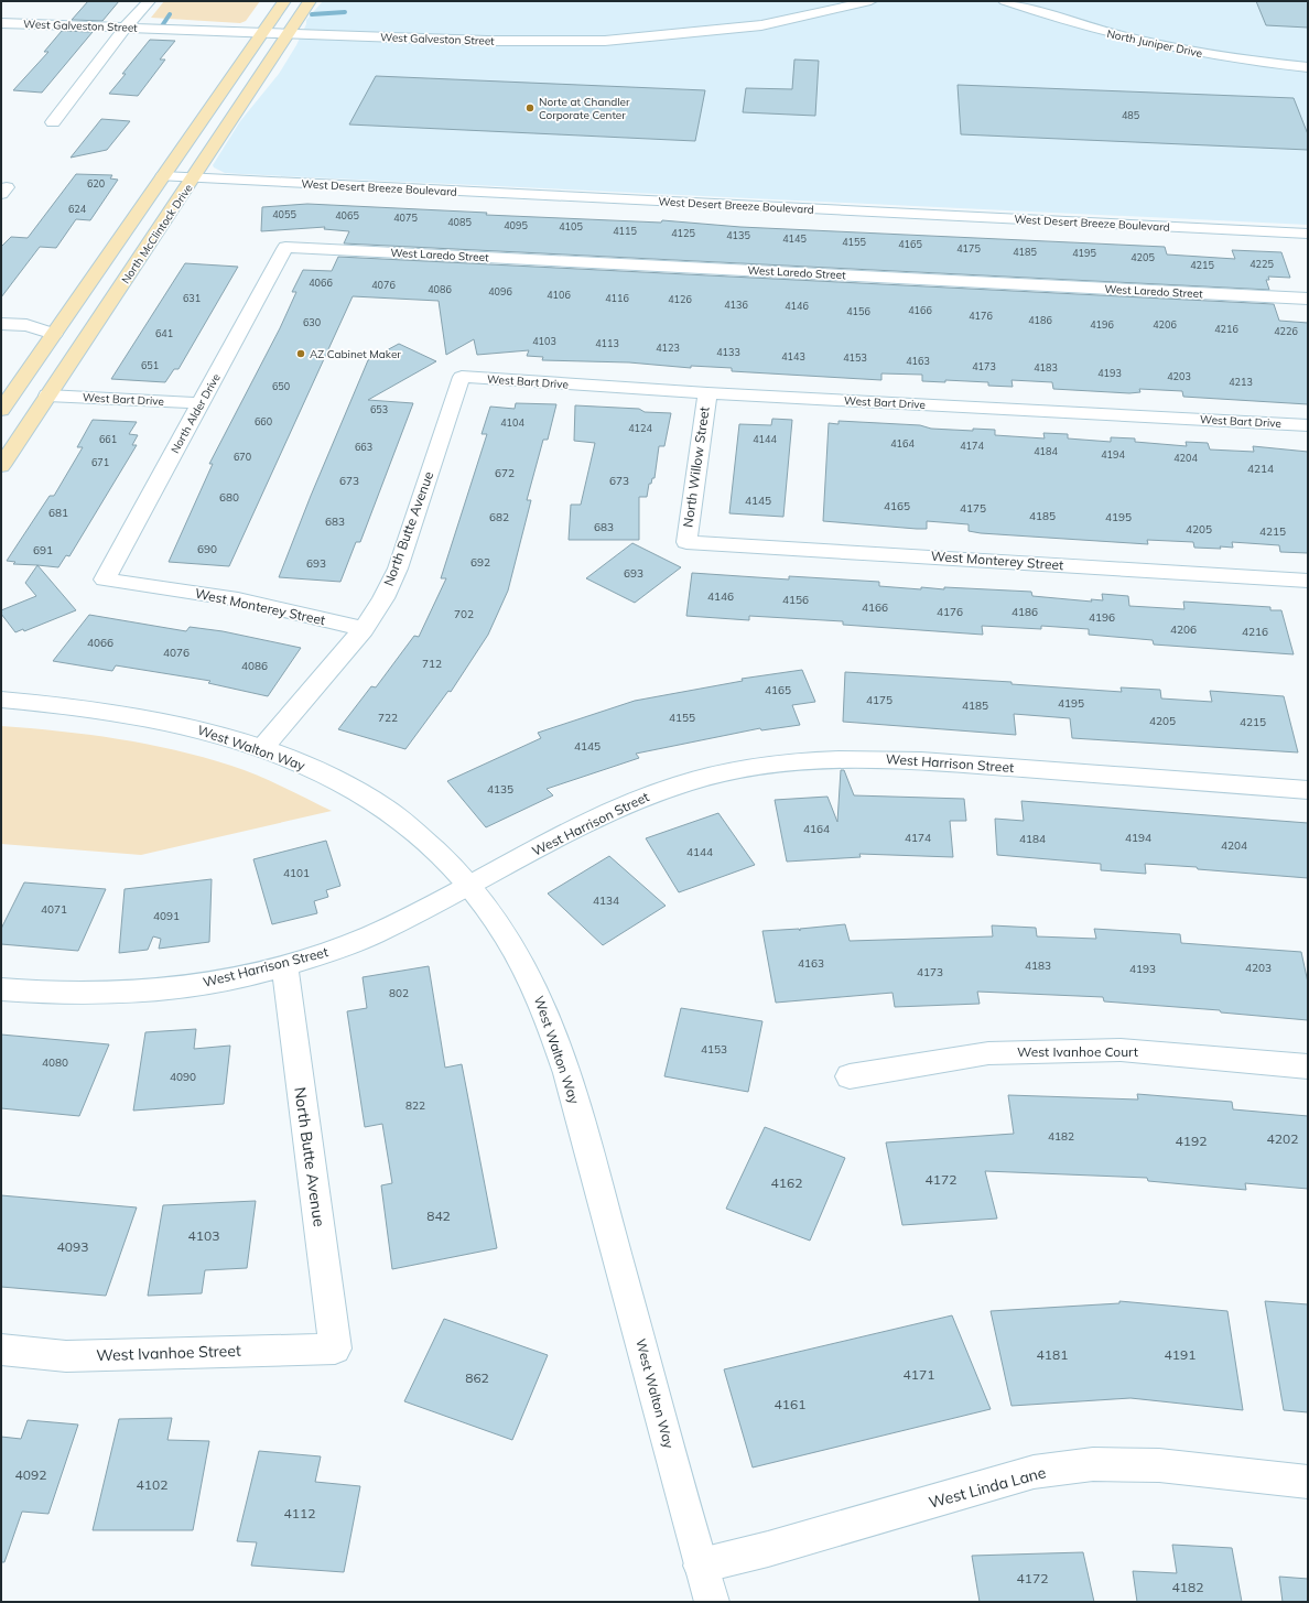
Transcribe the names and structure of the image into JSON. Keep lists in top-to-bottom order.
{
  "streets": {
    "main road": ["North McClintock Drive"],
    "street": [
      "West Galveston Street",
      "North Juniper Drive",
      "West Desert Breeze Boulevard",
      "West Laredo Street",
      "West Bart Drive",
      "North Alder Drive",
      "North Willow Street",
      "North Butte Avenue",
      "West Monterey Street",
      "West Walton Way",
      "West Harrison Street",
      "West Ivanhoe Court",
      "West Ivanhoe Street",
      "West Linda Lane"
    ]
  },
  "crossings": [
    ["West Galveston Street", "North McClintock Drive"],
    ["West Desert Breeze Boulevard", "North McClintock Drive"],
    ["North McClintock Drive", "West Bart Drive"],
    ["West Laredo Street", "North Alder Drive"],
    ["West Bart Drive", "North Alder Drive"],
    ["West Bart Drive", "North Willow Street"],
    ["West Bart Drive", "North Butte Avenue"],
    ["North Alder Drive", "West Monterey Street"],
    ["North Willow Street", "West Monterey Street"],
    ["North Butte Avenue", "West Monterey Street"],
    ["North Butte Avenue", "West Walton Way"],
    ["North Butte Avenue", "West Harrison Street"],
    ["North Butte Avenue", "West Ivanhoe Street"],
    ["West Walton Way", "West Harrison Street"],
    ["West Walton Way", "West Linda Lane"]
  ],
  "places": ["Norte at Chandler Corporate Center", "AZ Cabinet Maker"],
  "house_numbers": [
    "485",
    "620",
    "624",
    "4055",
    "4065",
    "4075",
    "4085",
    "4095",
    "4105",
    "4115",
    "4125",
    "4135",
    "4145",
    "4155",
    "4165",
    "4175",
    "4185",
    "4195",
    "4205",
    "4225",
    "4215",
    "4066",
    "4076",
    "4086",
    "4096",
    "4106",
    "631",
    "4116",
    "4126",
    "4136",
    "4146",
    "4166",
    "4156",
    "4176",
    "4186",
    "630",
    "4196",
    "4206",
    "4216",
    "4226",
    "641",
    "4103",
    "4113",
    "4123",
    "4133",
    "4143",
    "4153",
    "4163",
    "651",
    "4173",
    "4183",
    "4193",
    "4203",
    "4213",
    "650",
    "653",
    "660",
    "4104",
    "4124",
    "661",
    "4144",
    "4164",
    "4174",
    "663",
    "4184",
    "4194",
    "670",
    "4204",
    "671",
    "4214",
    "672",
    "673",
    "673",
    "680",
    "4145",
    "4165",
    "4175",
    "681",
    "4185",
    "682",
    "4195",
    "683",
    "683",
    "4205",
    "4215",
    "690",
    "691",
    "692",
    "693",
    "693",
    "4146",
    "4156",
    "4166",
    "4176",
    "4186",
    "702",
    "4196",
    "4206",
    "4216",
    "4066",
    "4076",
    "712",
    "4086",
    "4165",
    "4175",
    "4195",
    "4185",
    "722",
    "4155",
    "4205",
    "4215",
    "4145",
    "4135",
    "4164",
    "4174",
    "4194",
    "4184",
    "4204",
    "4144",
    "4101",
    "4134",
    "4071",
    "4091",
    "4163",
    "4183",
    "4203",
    "4193",
    "4173",
    "802",
    "4153",
    "4080",
    "4090",
    "822",
    "4182",
    "4202",
    "4192",
    "4172",
    "4162",
    "842",
    "4103",
    "4093",
    "4181",
    "4191",
    "4171",
    "862",
    "4161",
    "4092",
    "4102",
    "4112",
    "4172",
    "4182"
  ]
}
